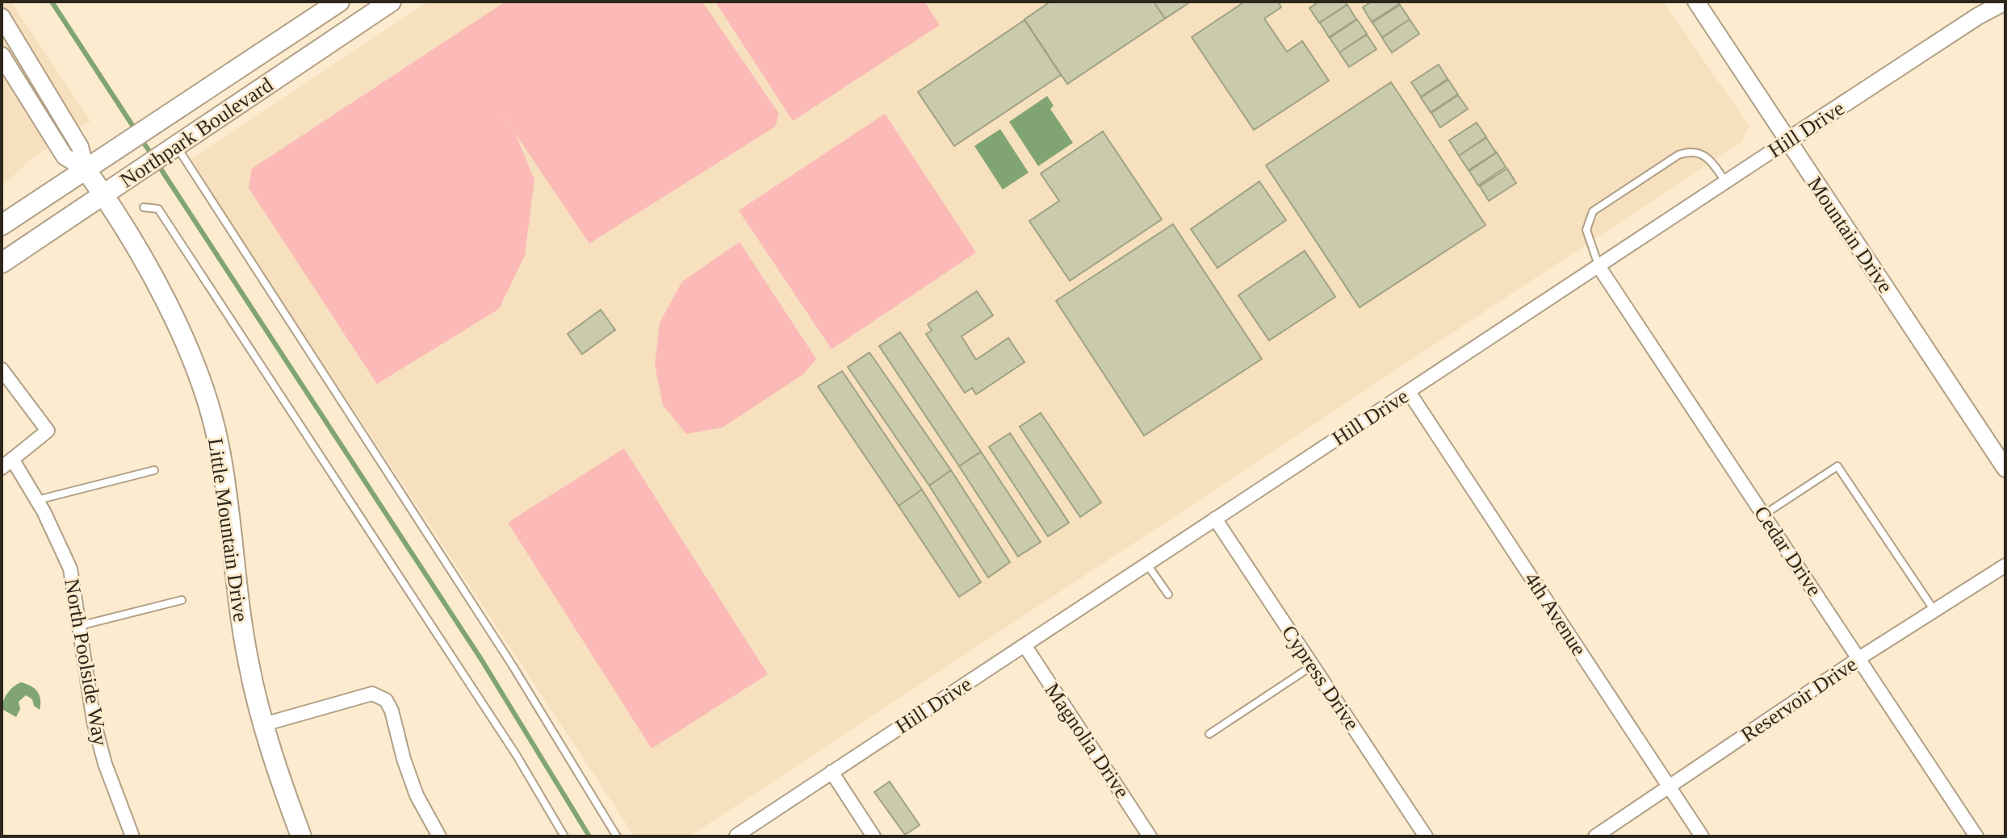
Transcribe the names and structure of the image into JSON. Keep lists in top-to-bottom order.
{
  "streets": {
    "main road": ["Northpark Boulevard", "Little Mountain Drive"],
    "street": [
      "Hill Drive",
      "Mountain Drive",
      "Cedar Drive",
      "4th Avenue",
      "North Poolside Way",
      "Cypress Drive",
      "Reservoir Drive",
      "Magnolia Drive"
    ]
  },
  "crossings": [
    ["Hill Drive", "Mountain Drive"],
    ["Hill Drive", "Cedar Drive"],
    ["Hill Drive", "4th Avenue"],
    ["Hill Drive", "Cypress Drive"],
    ["Hill Drive", "Magnolia Drive"],
    ["Northpark Boulevard", "Little Mountain Drive"],
    ["Cedar Drive", "Reservoir Drive"],
    ["4th Avenue", "Reservoir Drive"]
  ]
}
